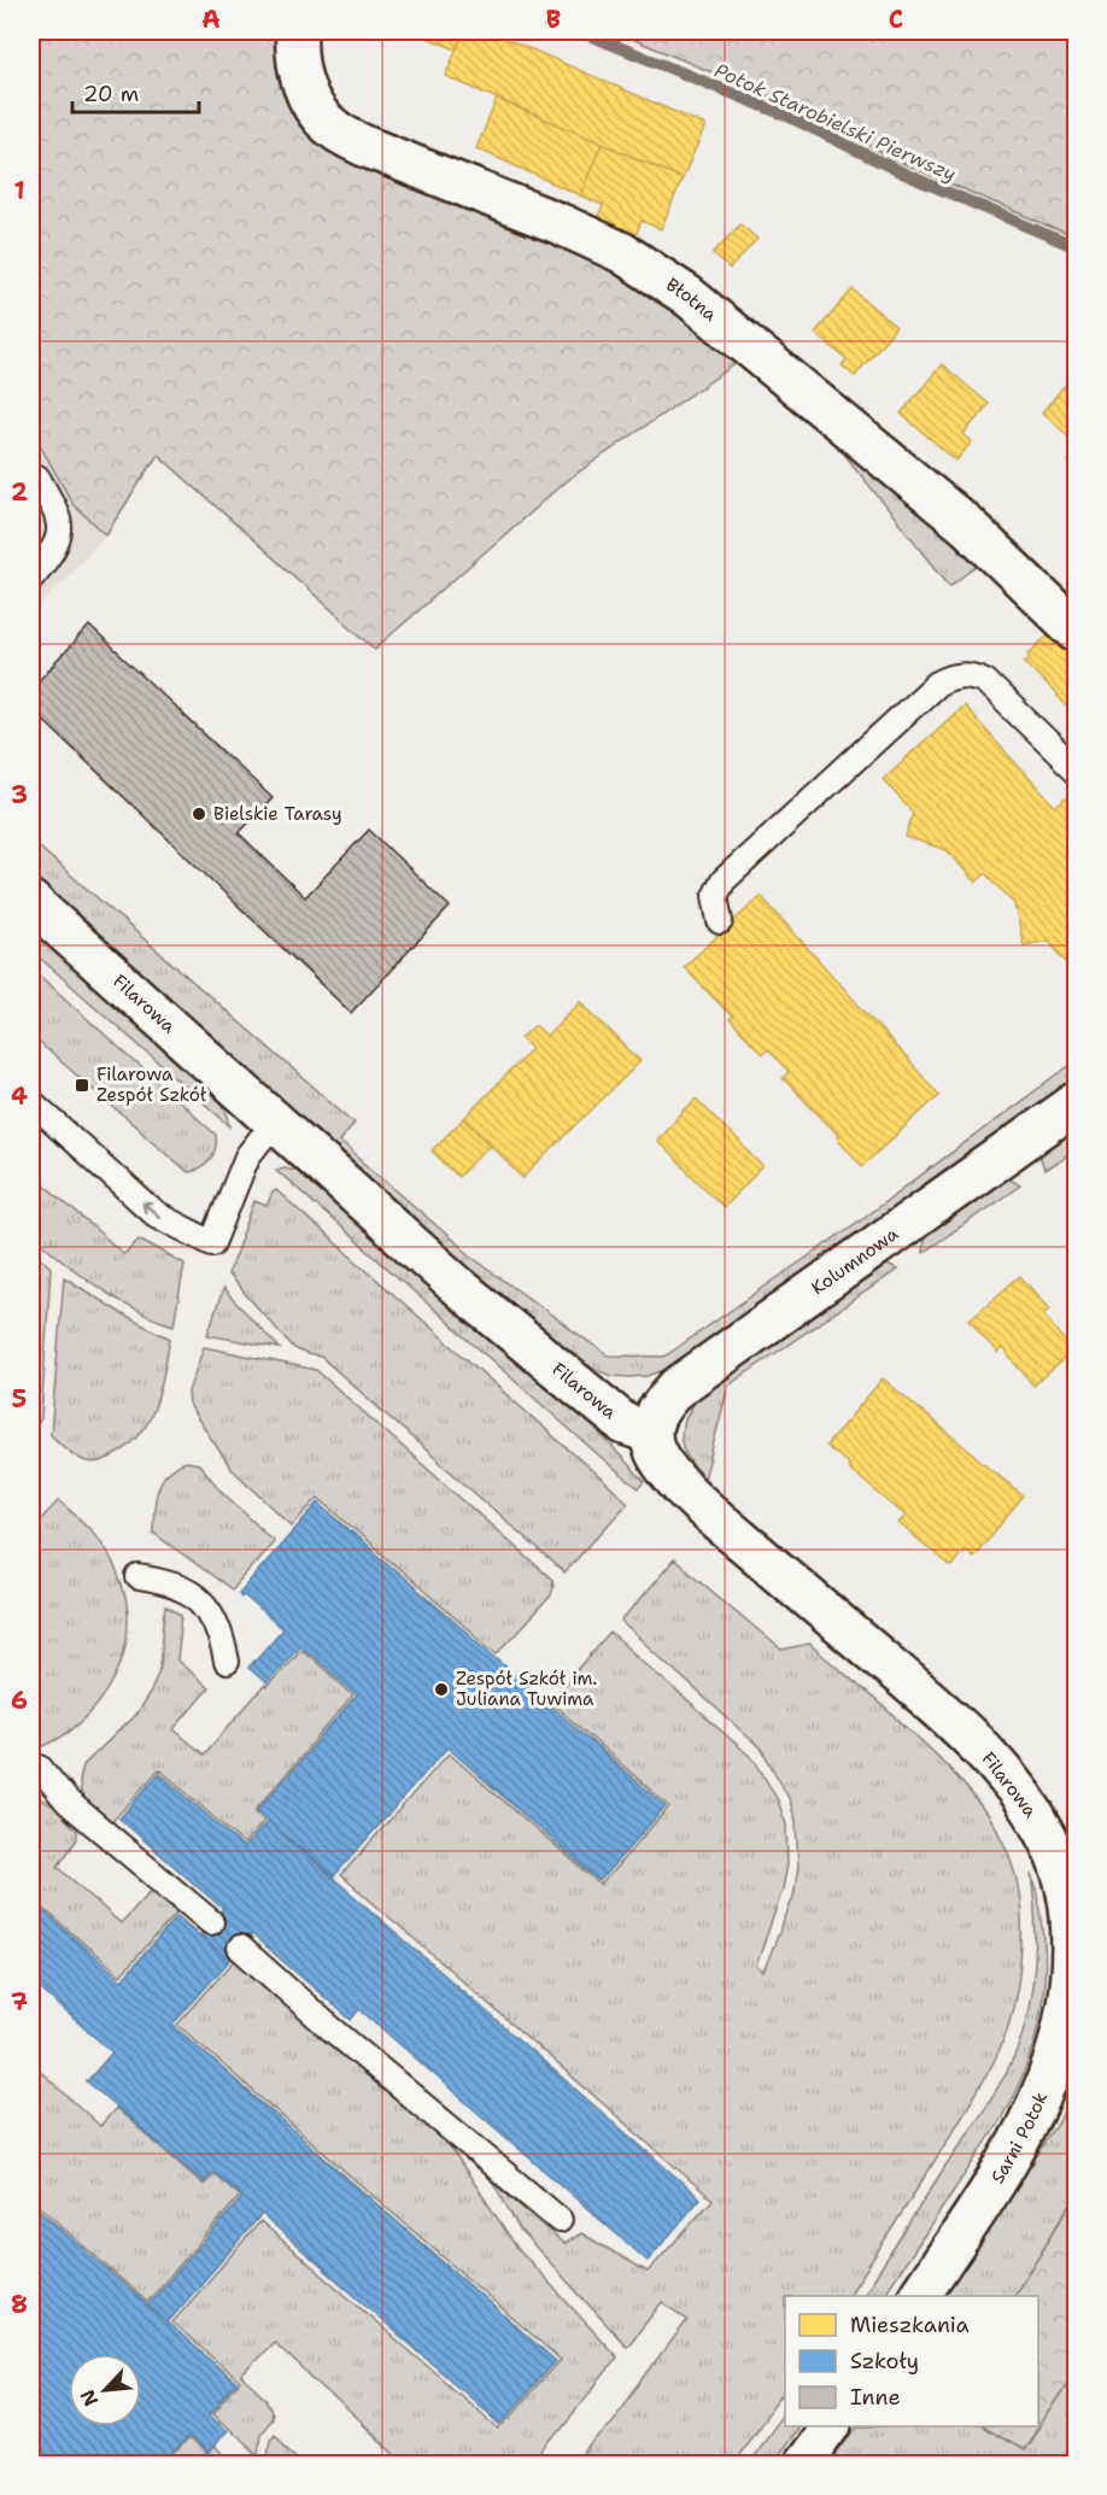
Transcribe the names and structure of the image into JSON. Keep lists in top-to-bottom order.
{
  "streets": {
    "street": [
      "Błotna",
      "Filarowa",
      "Kolumnowa",
      "Sarni Potok"
    ]
  },
  "crossings": [
    ["Filarowa", "Kolumnowa"],
    ["Filarowa", "Sarni Potok"]
  ],
  "water": ["Potok Starobielski Pierwszy"],
  "places": {
    "other": ["Bielskie Tarasy", "Zespół Szkół im. Juliana Tuwima"],
    "transit": ["Filarowa Zespół Szkół"]
  },
  "legend": ["Mieszkania", "Szkoły", "Inne"],
  "scale_bar": "20 m",
  "north": "bottom left",
  "grid": {
    "columns": ["A", "B", "C"],
    "rows": [
      "1",
      "2",
      "3",
      "4",
      "5",
      "6",
      "7",
      "8"
    ]
  }
}
